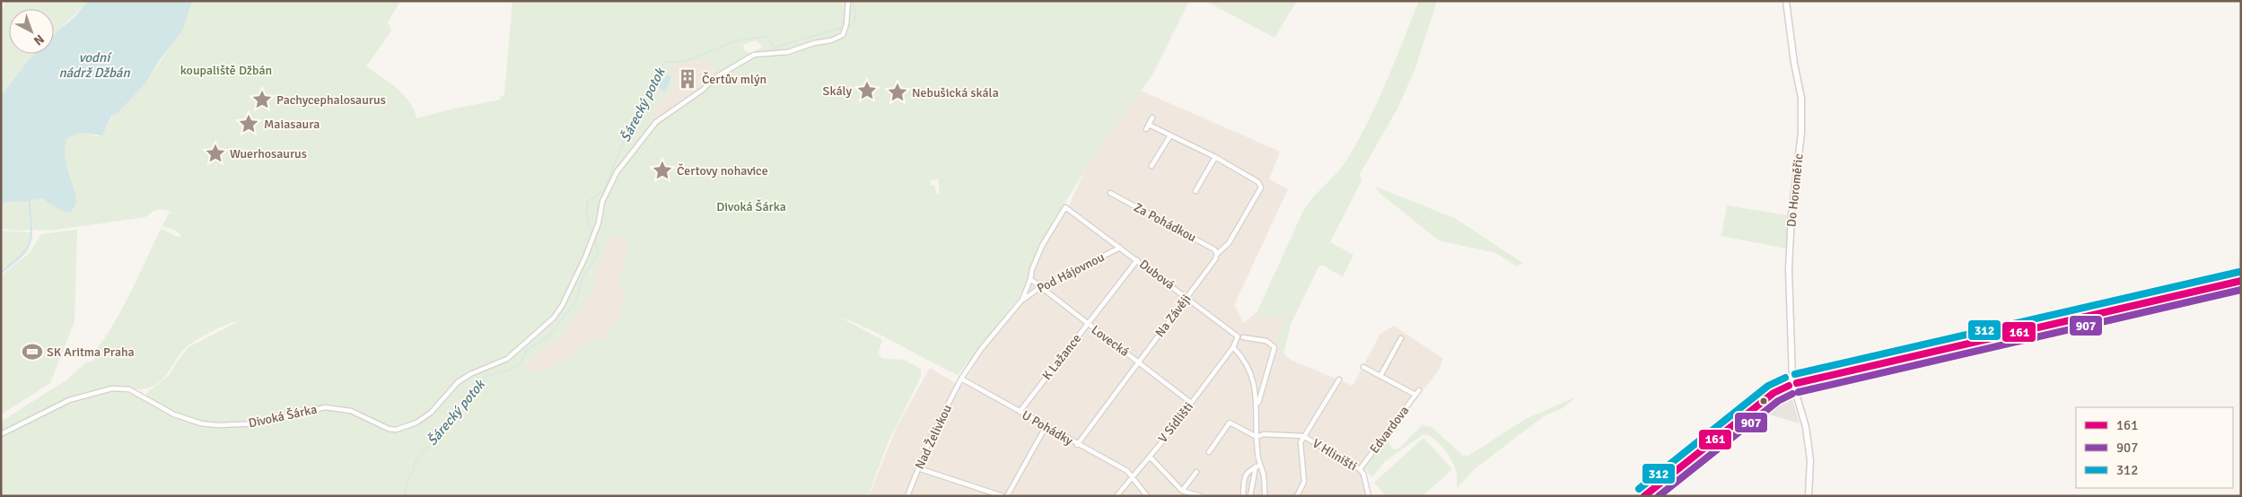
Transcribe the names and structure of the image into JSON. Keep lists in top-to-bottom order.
{
  "streets": {
    "street": [
      "Do Horoměřic",
      "Za Pohádkou",
      "Pod Hájovnou",
      "Dubová",
      "Na Závěji",
      "Lovecká",
      "K Lažance",
      "Divoká Šárka",
      "V Sídlišti",
      "U Pohádky",
      "Edvardova",
      "Nad Želivkou",
      "V Hliništi"
    ]
  },
  "crossings": [
    ["Za Pohádkou", "Na Závěji"],
    ["Pod Hájovnou", "Dubová"],
    ["Pod Hájovnou", "Lovecká"],
    ["Pod Hájovnou", "U Pohádky"],
    ["Pod Hájovnou", "Nad Želivkou"],
    ["Dubová", "Na Závěji"],
    ["Dubová", "K Lažance"],
    ["Dubová", "V Sídlišti"],
    ["Na Závěji", "Lovecká"],
    ["Na Závěji", "U Pohádky"],
    ["Lovecká", "K Lažance"],
    ["Lovecká", "V Sídlišti"],
    ["K Lažance", "U Pohádky"],
    ["V Sídlišti", "U Pohádky"],
    ["U Pohádky", "Nad Želivkou"],
    ["Edvardova", "V Hliništi"]
  ],
  "water": ["vodní nádrž Džbán", "Šárecký potok"],
  "parks": ["koupaliště Džbán", "Divoká Šárka"],
  "places": {
    "building": ["Čertův mlýn"],
    "place": [
      "Skály",
      "Nebušická skála",
      "Pachycephalosaurus",
      "Maiasaura",
      "Wuerhosaurus",
      "Čertovy nohavice"
    ],
    "sports": ["SK Aritma Praha"]
  },
  "lines": ["transit line 312", "transit line 161", "transit line 907"],
  "legend": ["161", "907", "312"],
  "north": "bottom right"
}
